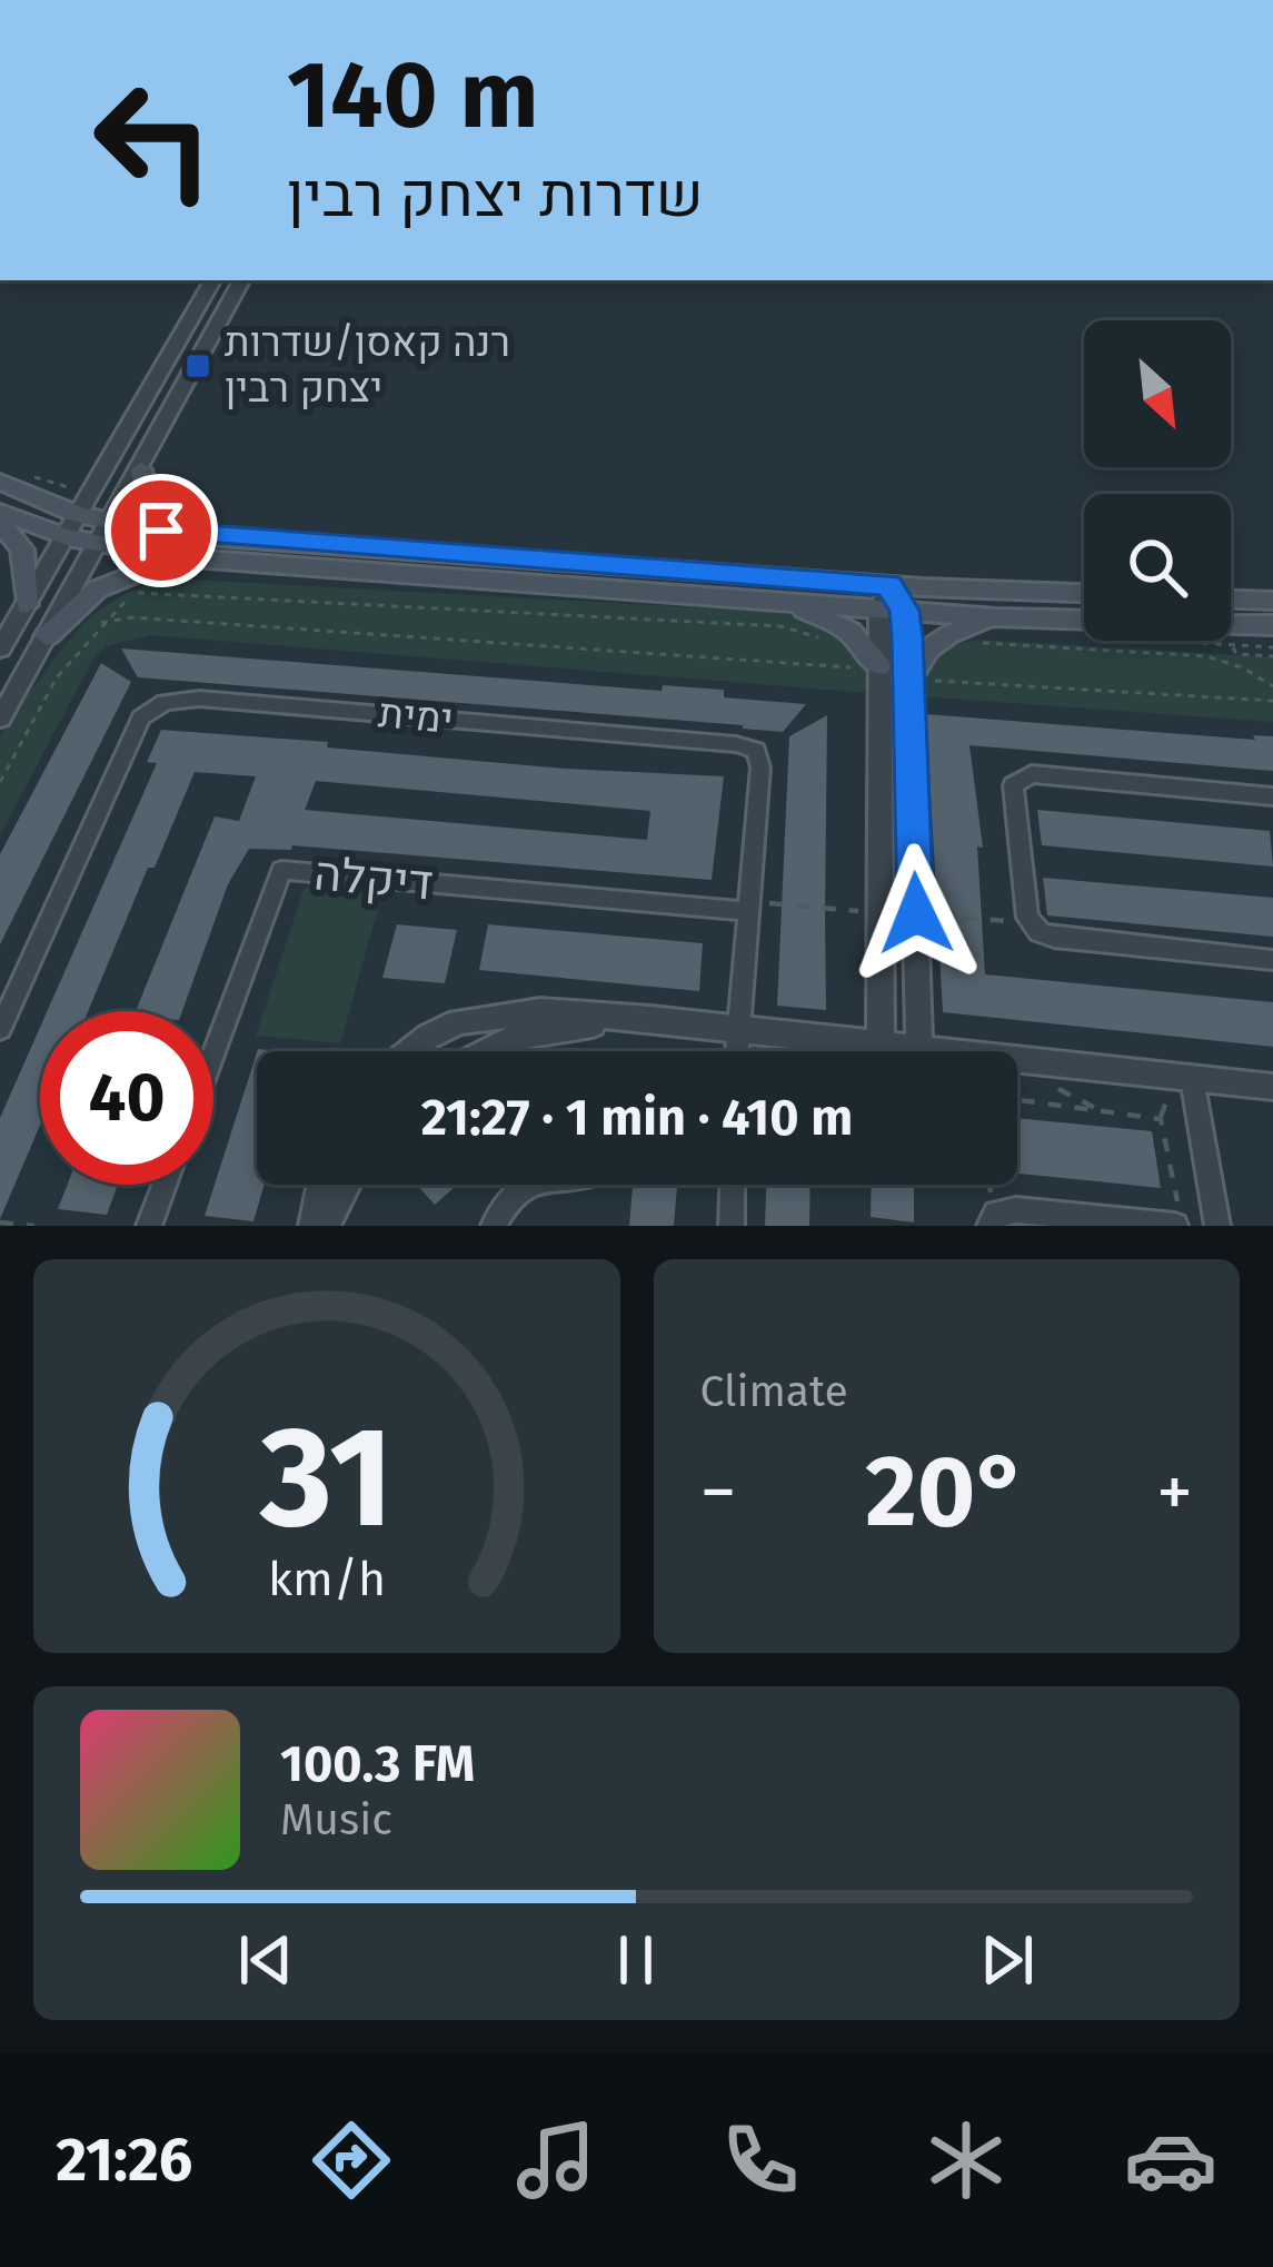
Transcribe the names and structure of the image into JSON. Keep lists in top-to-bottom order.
{
  "streets": {
    "street": ["ימית", "דיקלה"]
  },
  "crossings": [
    ["ימית", "דיקלה"]
  ],
  "places": {
    "transit": ["רנה קאסן/שדרות יצחק רבין"]
  },
  "north": "bottom right",
  "page": {
    "turn": ["140 m", "שדרות יצחק רבין"],
    "limit": "40",
    "trip": "21:27 · 1 min · 410 m",
    "tile": "Climate",
    "heat": ["−", "20°", "+"],
    "song": ["100.3 FM", "Music"],
    "tabs": "21:26",
    "gauge": ["31", "km/h"]
  }
}
